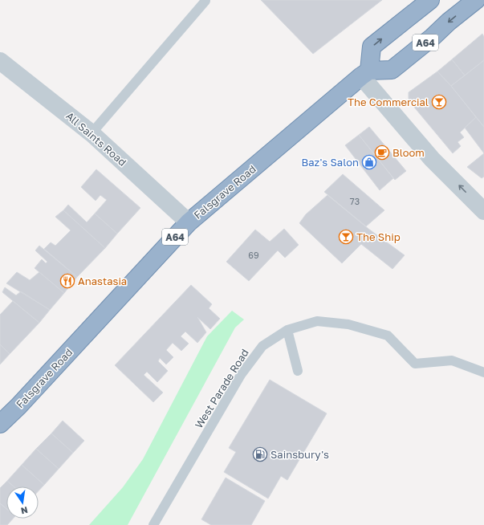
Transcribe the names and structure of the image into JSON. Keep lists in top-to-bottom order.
{
  "streets": {
    "highway": ["A64", "Falsgrave Road"],
    "street": ["All Saints Road"],
    "lane": ["West Parade Road"]
  },
  "crossings": [
    ["A64", "Falsgrave Road"],
    ["All Saints Road", "Falsgrave Road"]
  ],
  "places": {
    "bar": ["The Commercial", "The Ship"],
    "cafe": ["Bloom"],
    "shop": ["Baz's Salon"],
    "restaurant": ["Anastasia"],
    "fuel station": ["Sainsbury's"]
  },
  "house_numbers": ["73", "69"],
  "north": "bottom"
}
